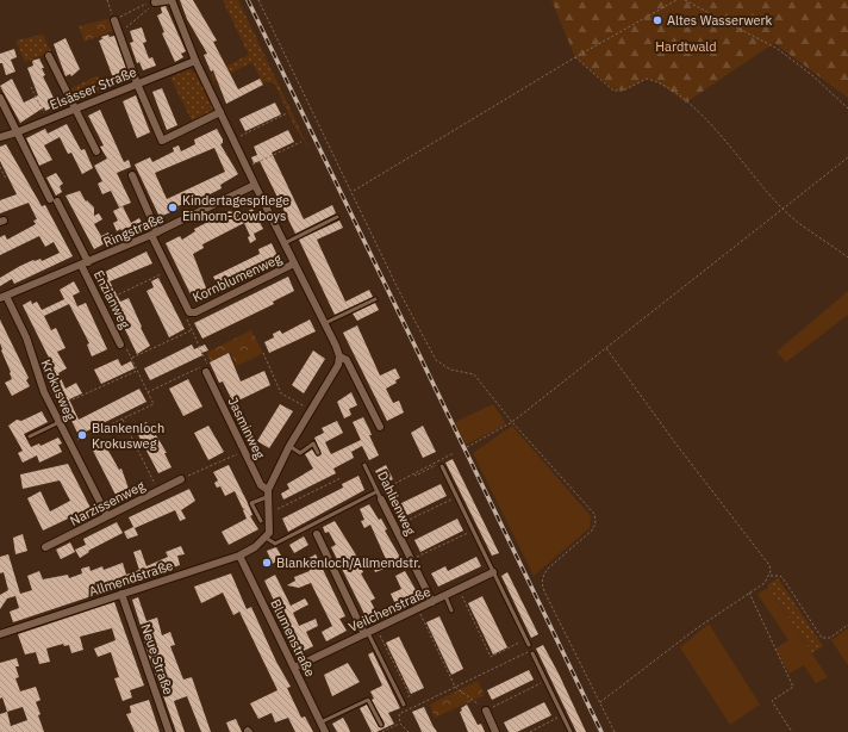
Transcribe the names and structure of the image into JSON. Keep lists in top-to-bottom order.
{
  "streets": {
    "street": [
      "Elsässer Straße",
      "Ringstraße",
      "Kornblumenweg",
      "Enzianweg",
      "Krokusweg",
      "Jasminweg",
      "Narzissenweg",
      "Dahlienweg",
      "Allmendstraße",
      "Veilchenstraße",
      "Blumenstraße",
      "Neue Straße"
    ]
  },
  "crossings": [
    ["Ringstraße", "Kornblumenweg"],
    ["Ringstraße", "Enzianweg"],
    ["Ringstraße", "Krokusweg"],
    ["Krokusweg", "Narzissenweg"],
    ["Dahlienweg", "Veilchenstraße"],
    ["Allmendstraße", "Blumenstraße"],
    ["Allmendstraße", "Neue Straße"],
    ["Veilchenstraße", "Blumenstraße"]
  ],
  "parks": ["Hardtwald"],
  "places": [
    "Altes Wasserwerk",
    "Kindertagespflege Einhorn-Cowboys",
    "Blankenloch Krokusweg",
    "Blankenloch/Allmendstr."
  ]
}
